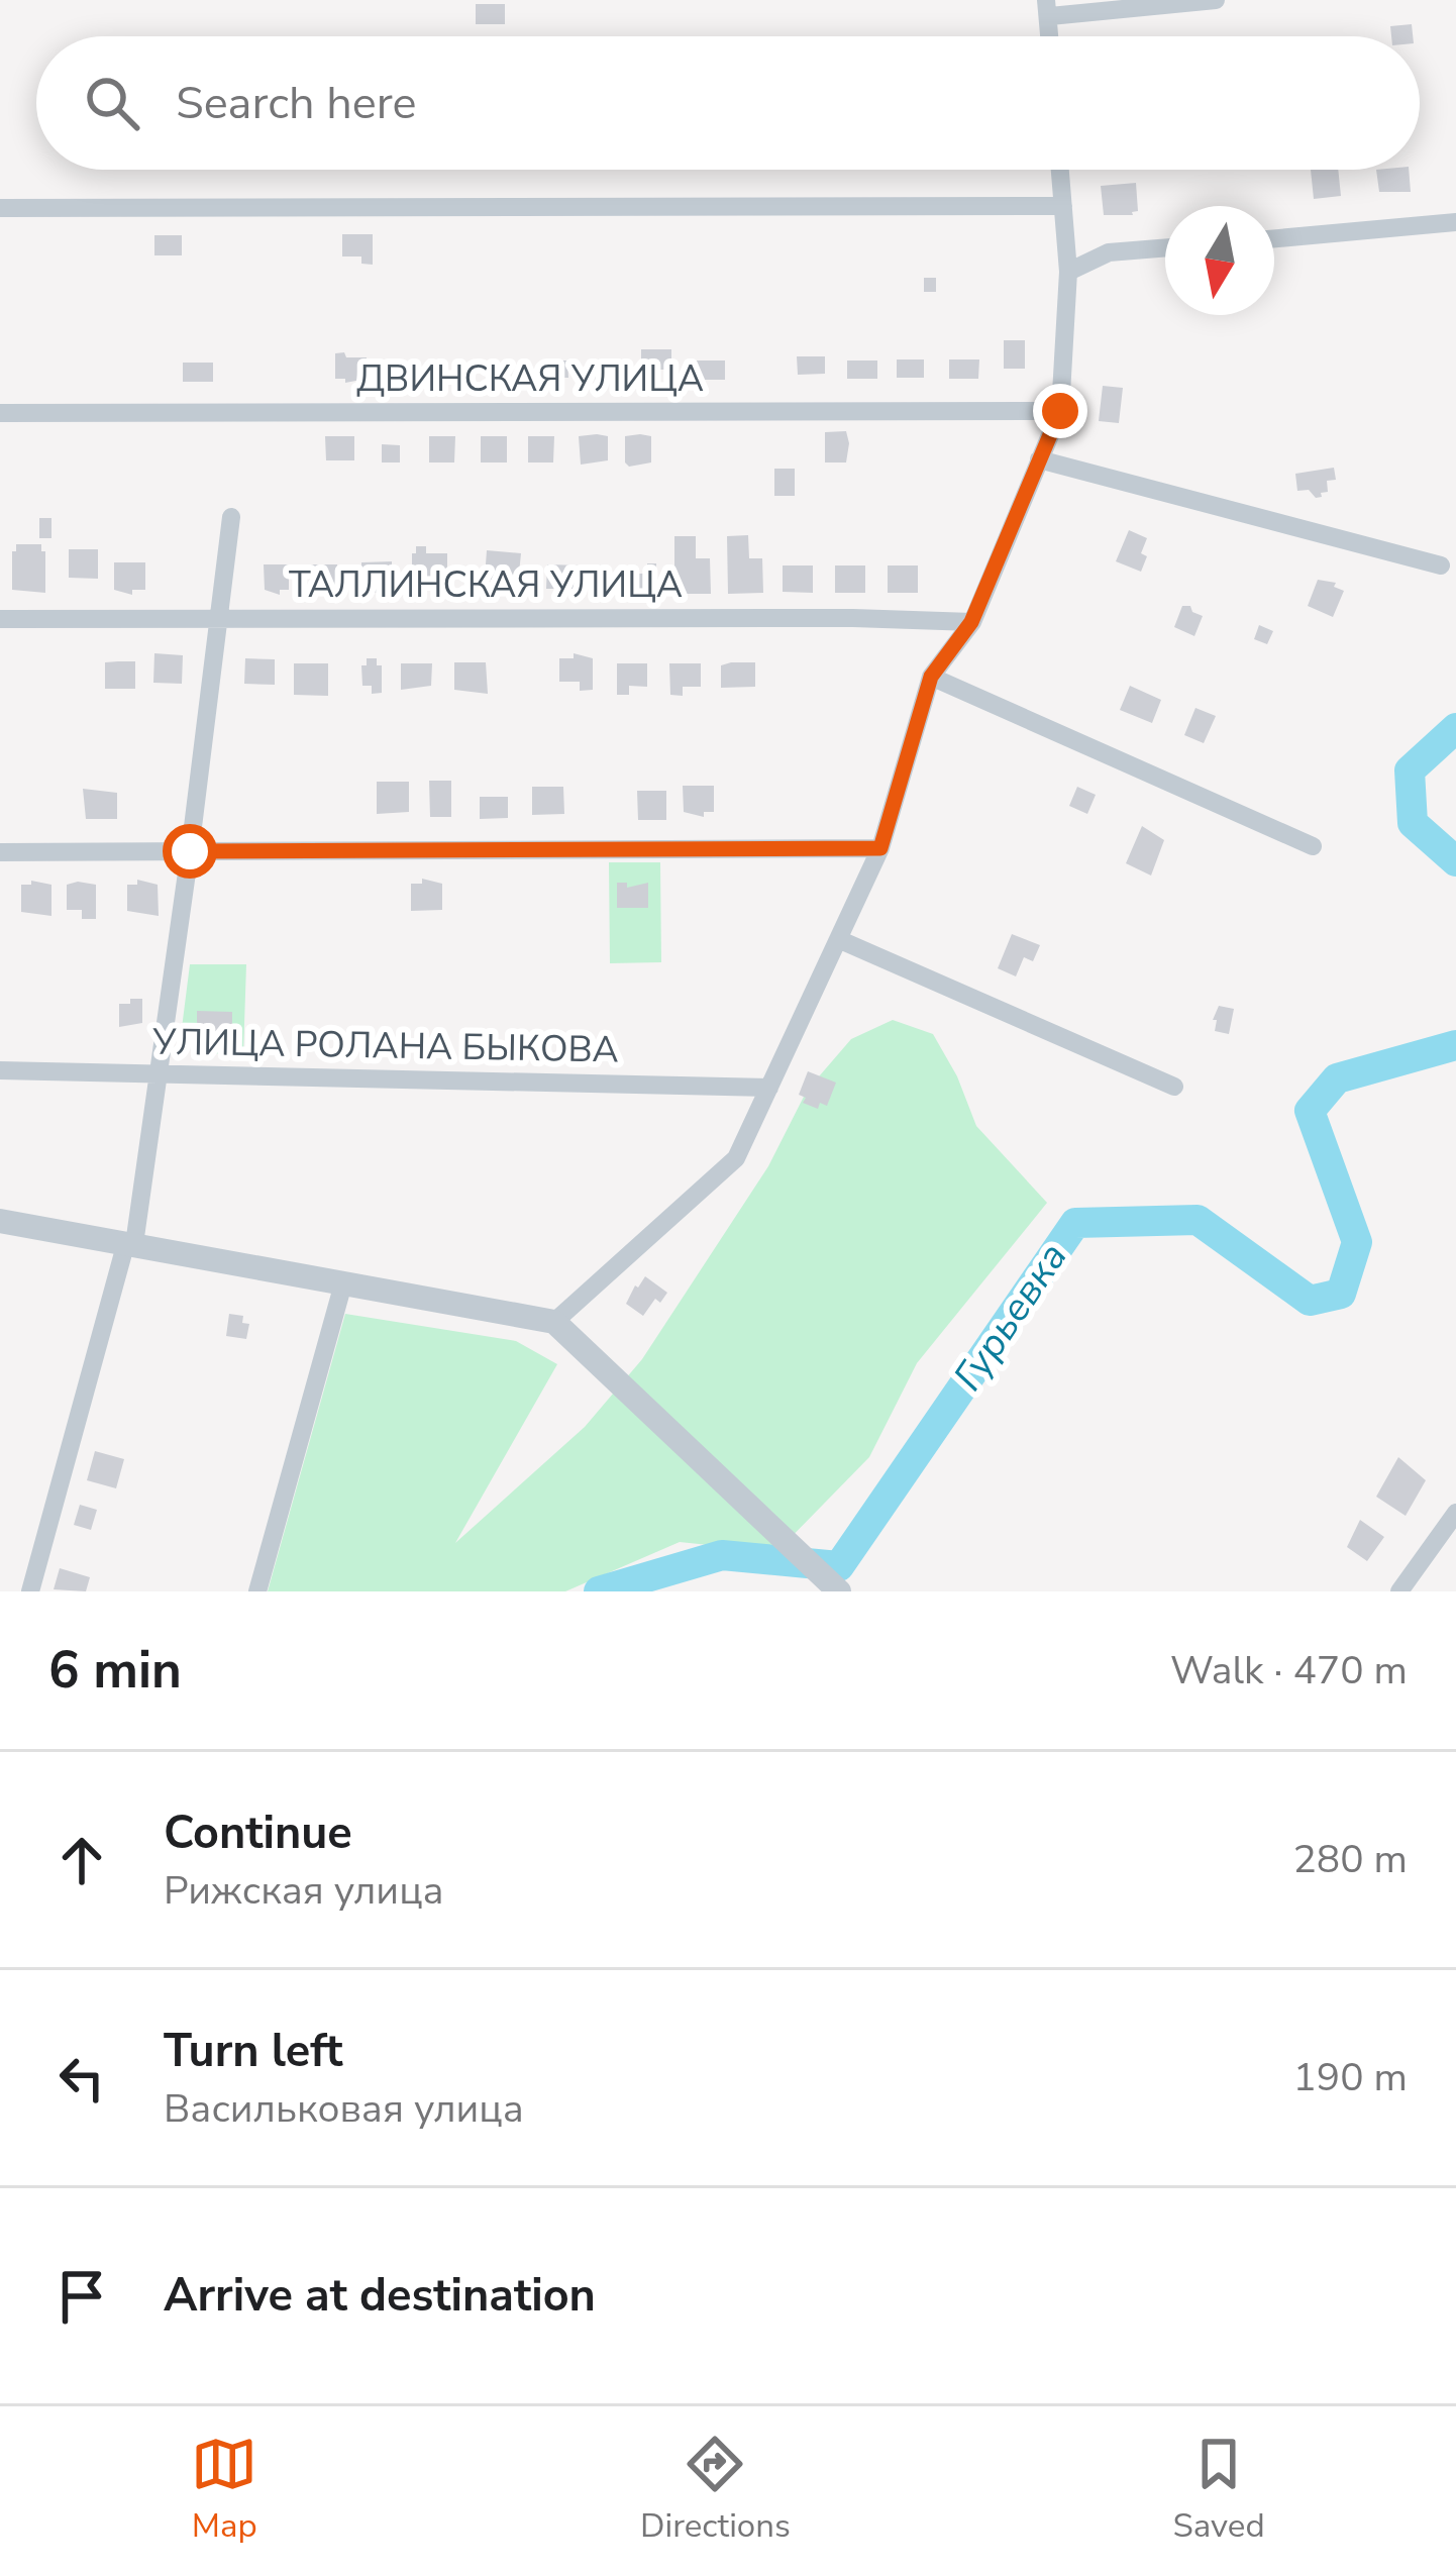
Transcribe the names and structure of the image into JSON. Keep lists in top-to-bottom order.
{
  "streets": {
    "street": ["ДВИНСКАЯ УЛИЦА", "ТАЛЛИНСКАЯ УЛИЦА", "УЛИЦА РОЛАНА БЫКОВА"]
  },
  "water": ["Гурьевка"],
  "north": "bottom",
  "page": {
    "search": "Search here",
    "heading": ["6 min", "Walk · 470 m"],
    "list": [
      ["Continue", "Рижская улица", "280 m"],
      ["Turn left", "Васильковая улица", "190 m"],
      "Arrive at destination"
    ],
    "nav": ["Map", "Directions", "Saved"]
  }
}
